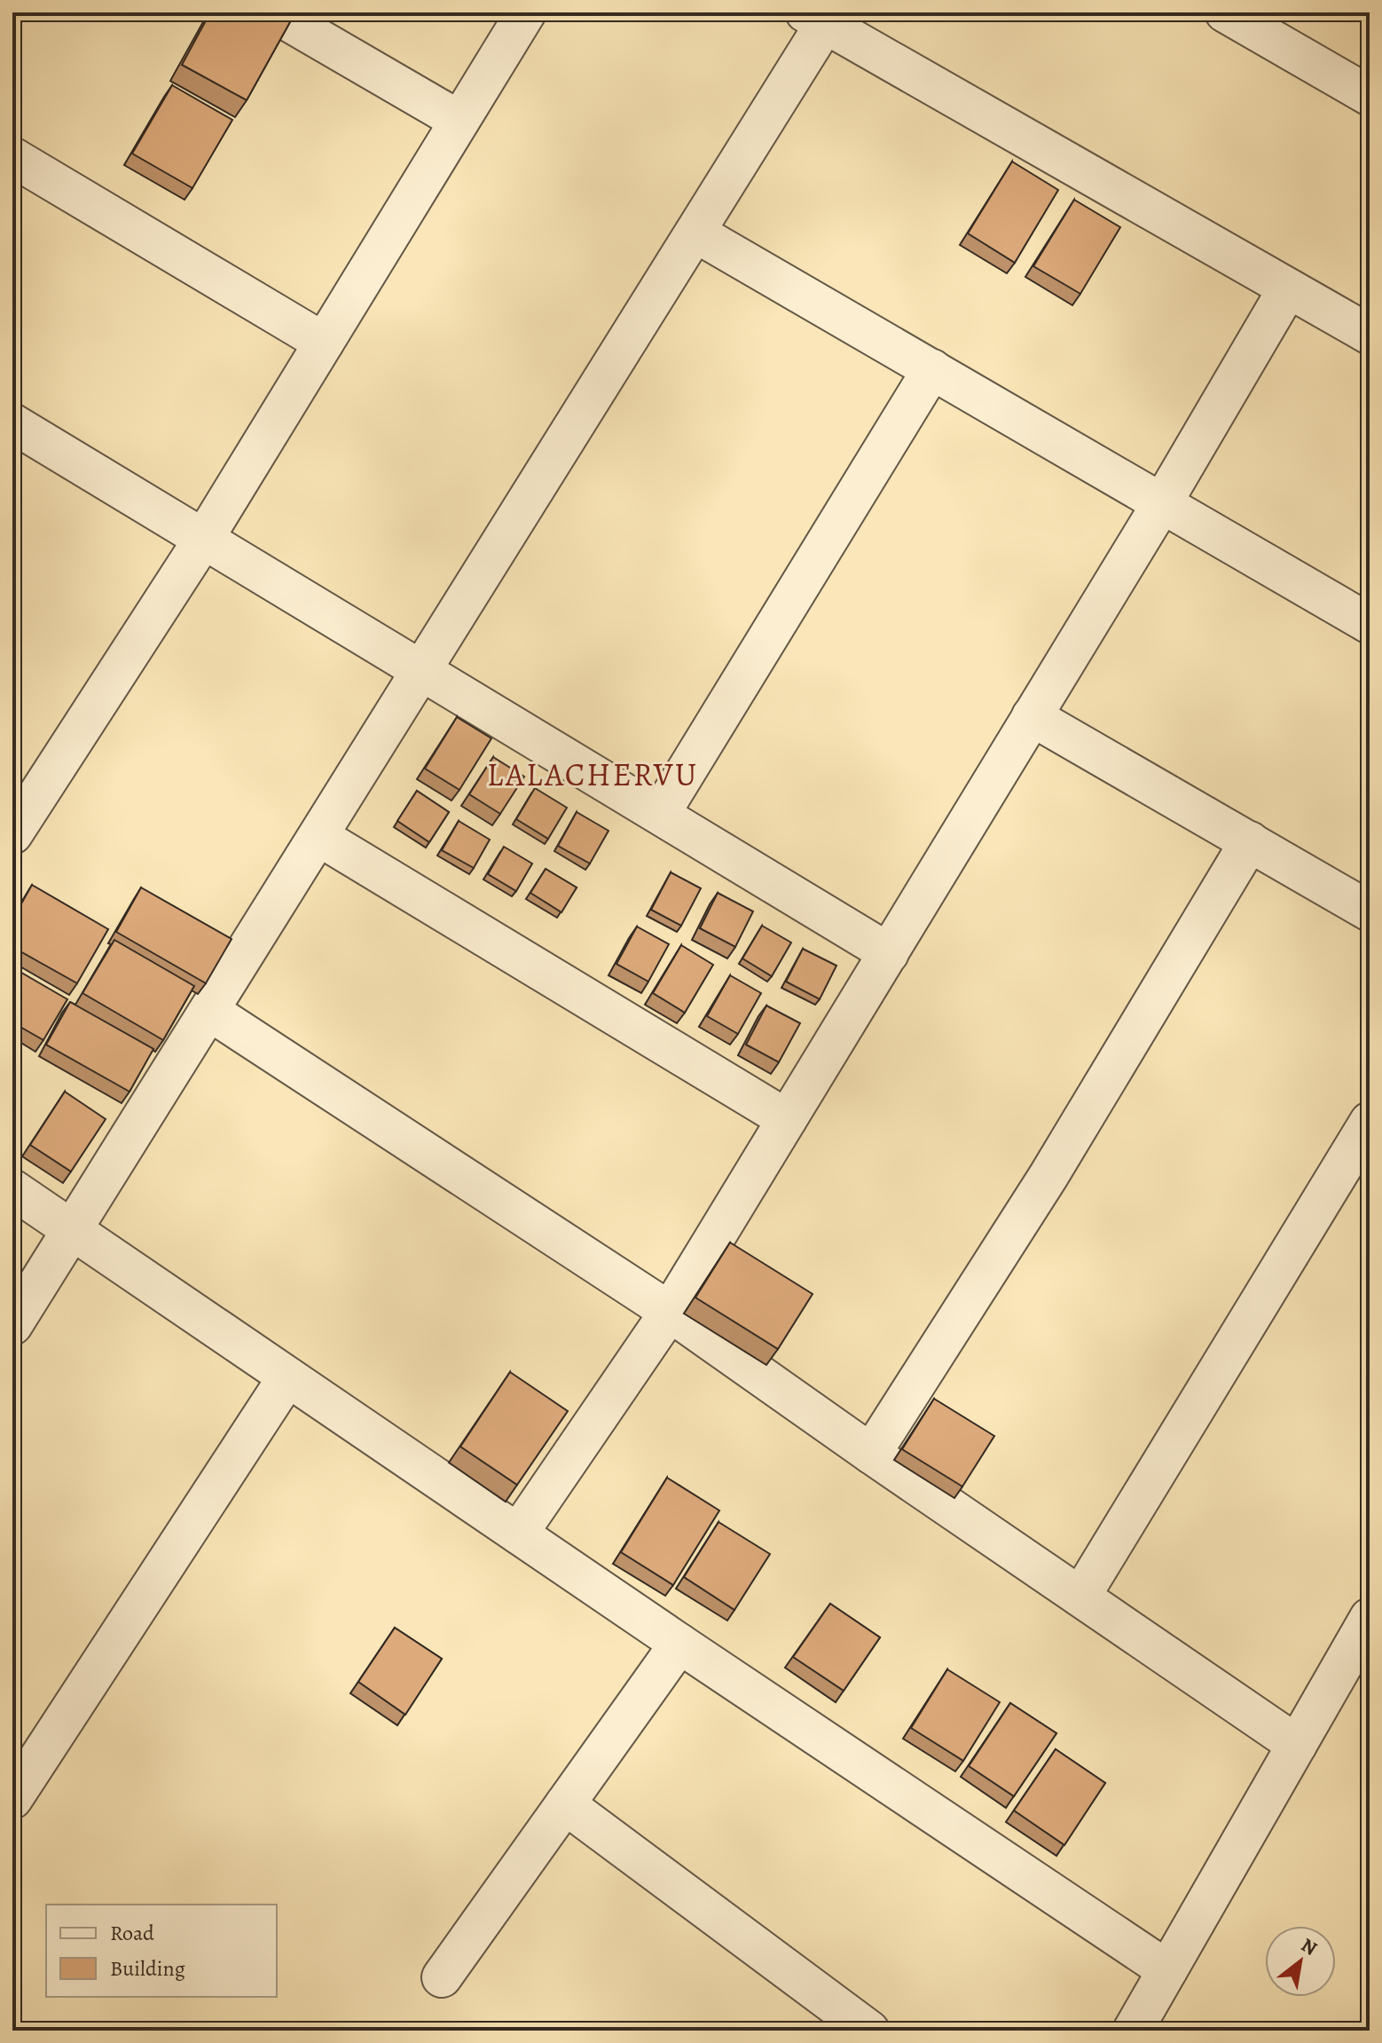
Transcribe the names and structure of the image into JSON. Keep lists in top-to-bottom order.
{
  "districts": ["LALACHERVU"],
  "legend": ["Road", "Building"],
  "north": "top right"
}
